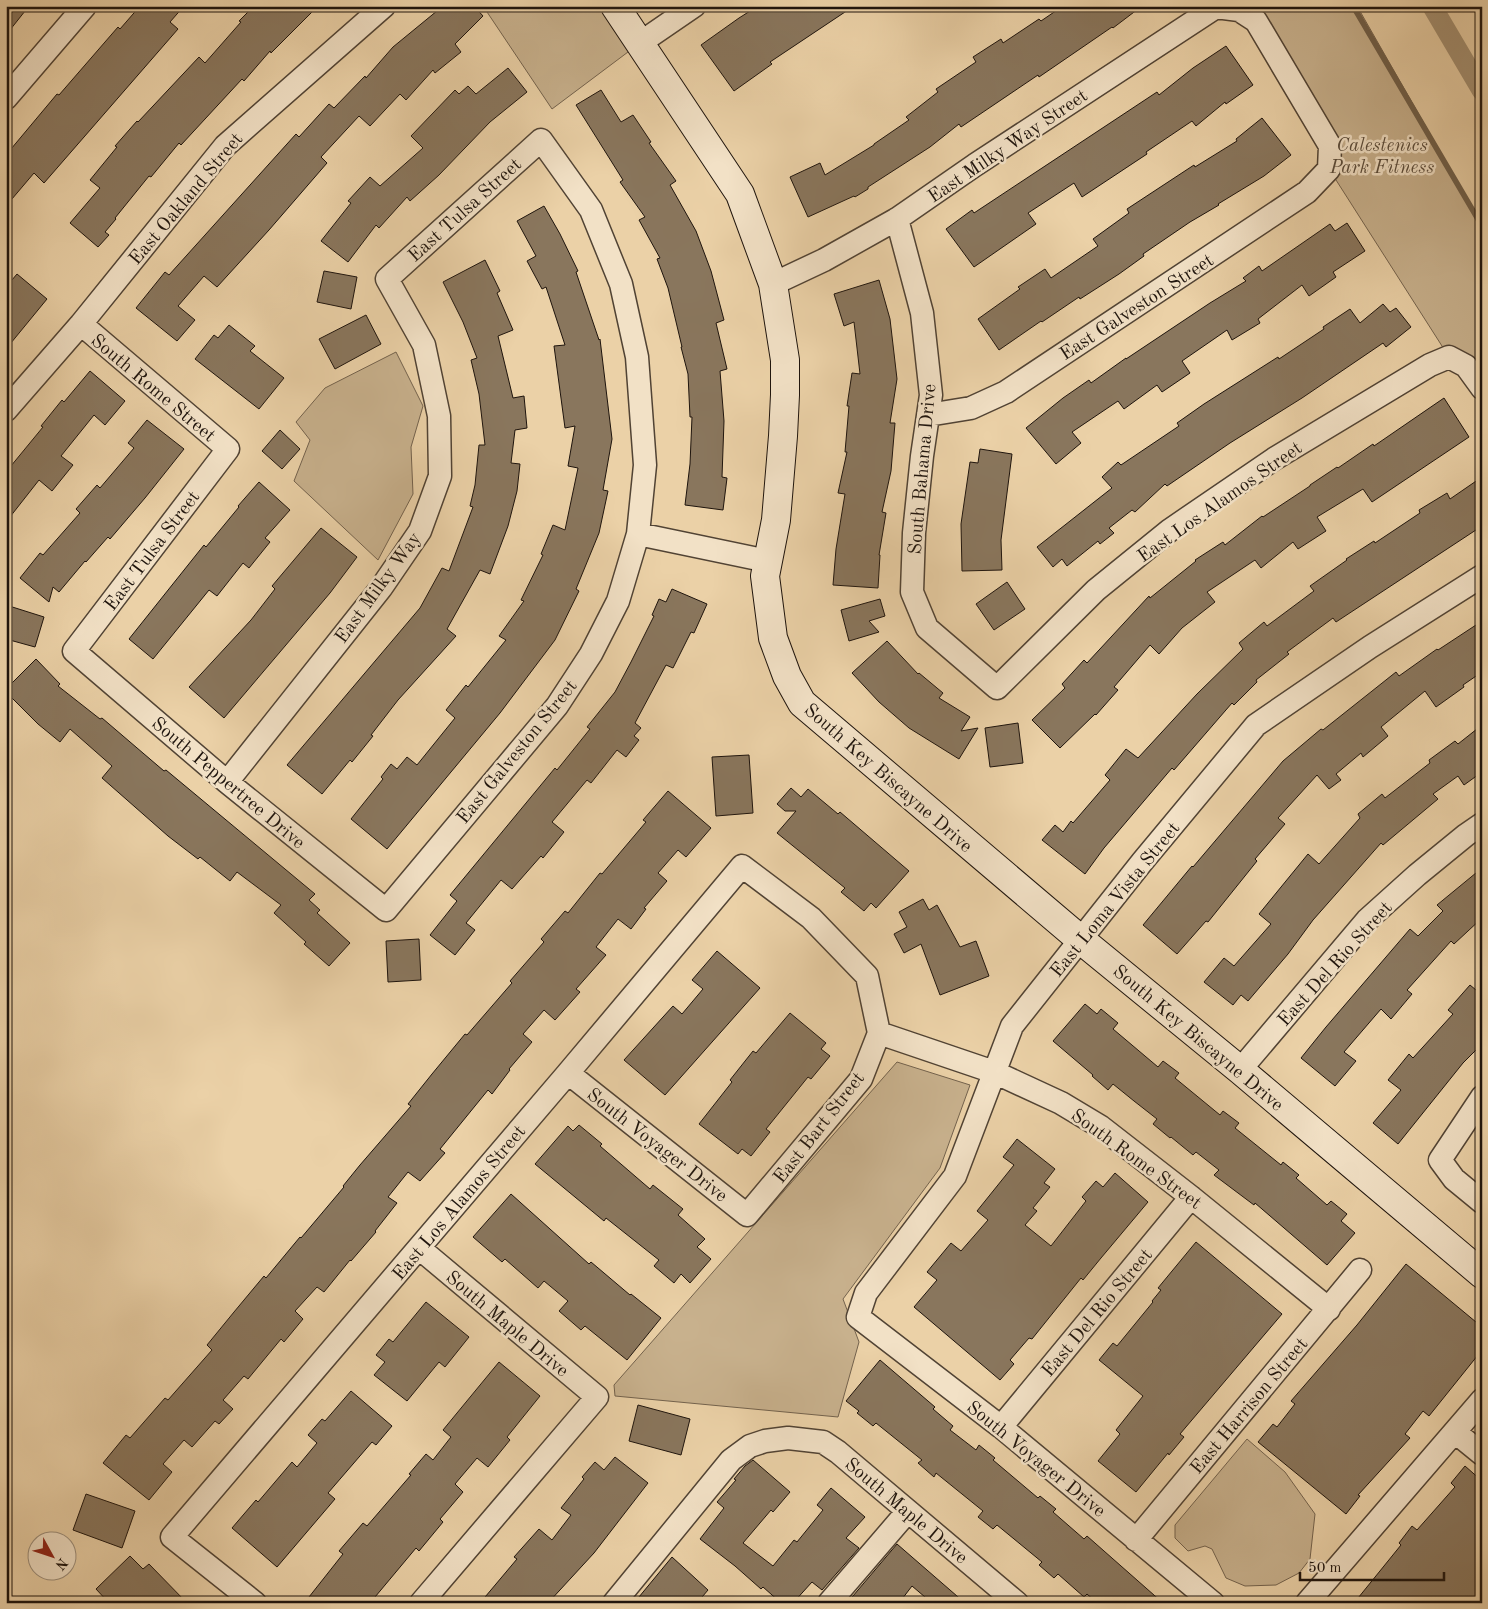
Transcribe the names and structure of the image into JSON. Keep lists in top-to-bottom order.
{
  "streets": {
    "street": [
      "East Milky Way Street",
      "East Oakland Street",
      "East Tulsa Street",
      "East Galveston Street",
      "South Rome Street",
      "South Bahama Drive",
      "East Los Alamos Street",
      "East Milky Way",
      "South Key Biscayne Drive",
      "South Peppertree Drive",
      "East Loma Vista Street",
      "East Del Rio Street",
      "East Bart Street",
      "South Voyager Drive",
      "South Maple Drive",
      "East Harrison Street"
    ]
  },
  "crossings": [
    ["East Milky Way Street", "East Galveston Street"],
    ["East Milky Way Street", "South Bahama Drive"],
    ["East Milky Way Street", "South Key Biscayne Drive"],
    ["East Oakland Street", "South Rome Street"],
    ["East Tulsa Street", "East Galveston Street"],
    ["East Tulsa Street", "South Rome Street"],
    ["East Tulsa Street", "East Milky Way"],
    ["East Tulsa Street", "South Peppertree Drive"],
    ["East Galveston Street", "South Bahama Drive"],
    ["East Galveston Street", "South Peppertree Drive"],
    ["South Rome Street", "East Los Alamos Street"],
    ["South Rome Street", "East Loma Vista Street"],
    ["South Rome Street", "East Del Rio Street"],
    ["South Rome Street", "East Bart Street"],
    ["South Rome Street", "East Harrison Street"],
    ["South Bahama Drive", "East Los Alamos Street"],
    ["East Los Alamos Street", "East Bart Street"],
    ["East Los Alamos Street", "South Voyager Drive"],
    ["East Los Alamos Street", "South Maple Drive"],
    ["East Milky Way", "South Peppertree Drive"],
    ["South Key Biscayne Drive", "East Loma Vista Street"],
    ["South Key Biscayne Drive", "East Del Rio Street"],
    ["East Loma Vista Street", "South Voyager Drive"],
    ["East Del Rio Street", "South Voyager Drive"],
    ["East Bart Street", "South Voyager Drive"],
    ["South Voyager Drive", "East Harrison Street"]
  ],
  "parks": ["Calestenics Park Fitness"],
  "scale_bar": "50 m",
  "north": "bottom right"
}
